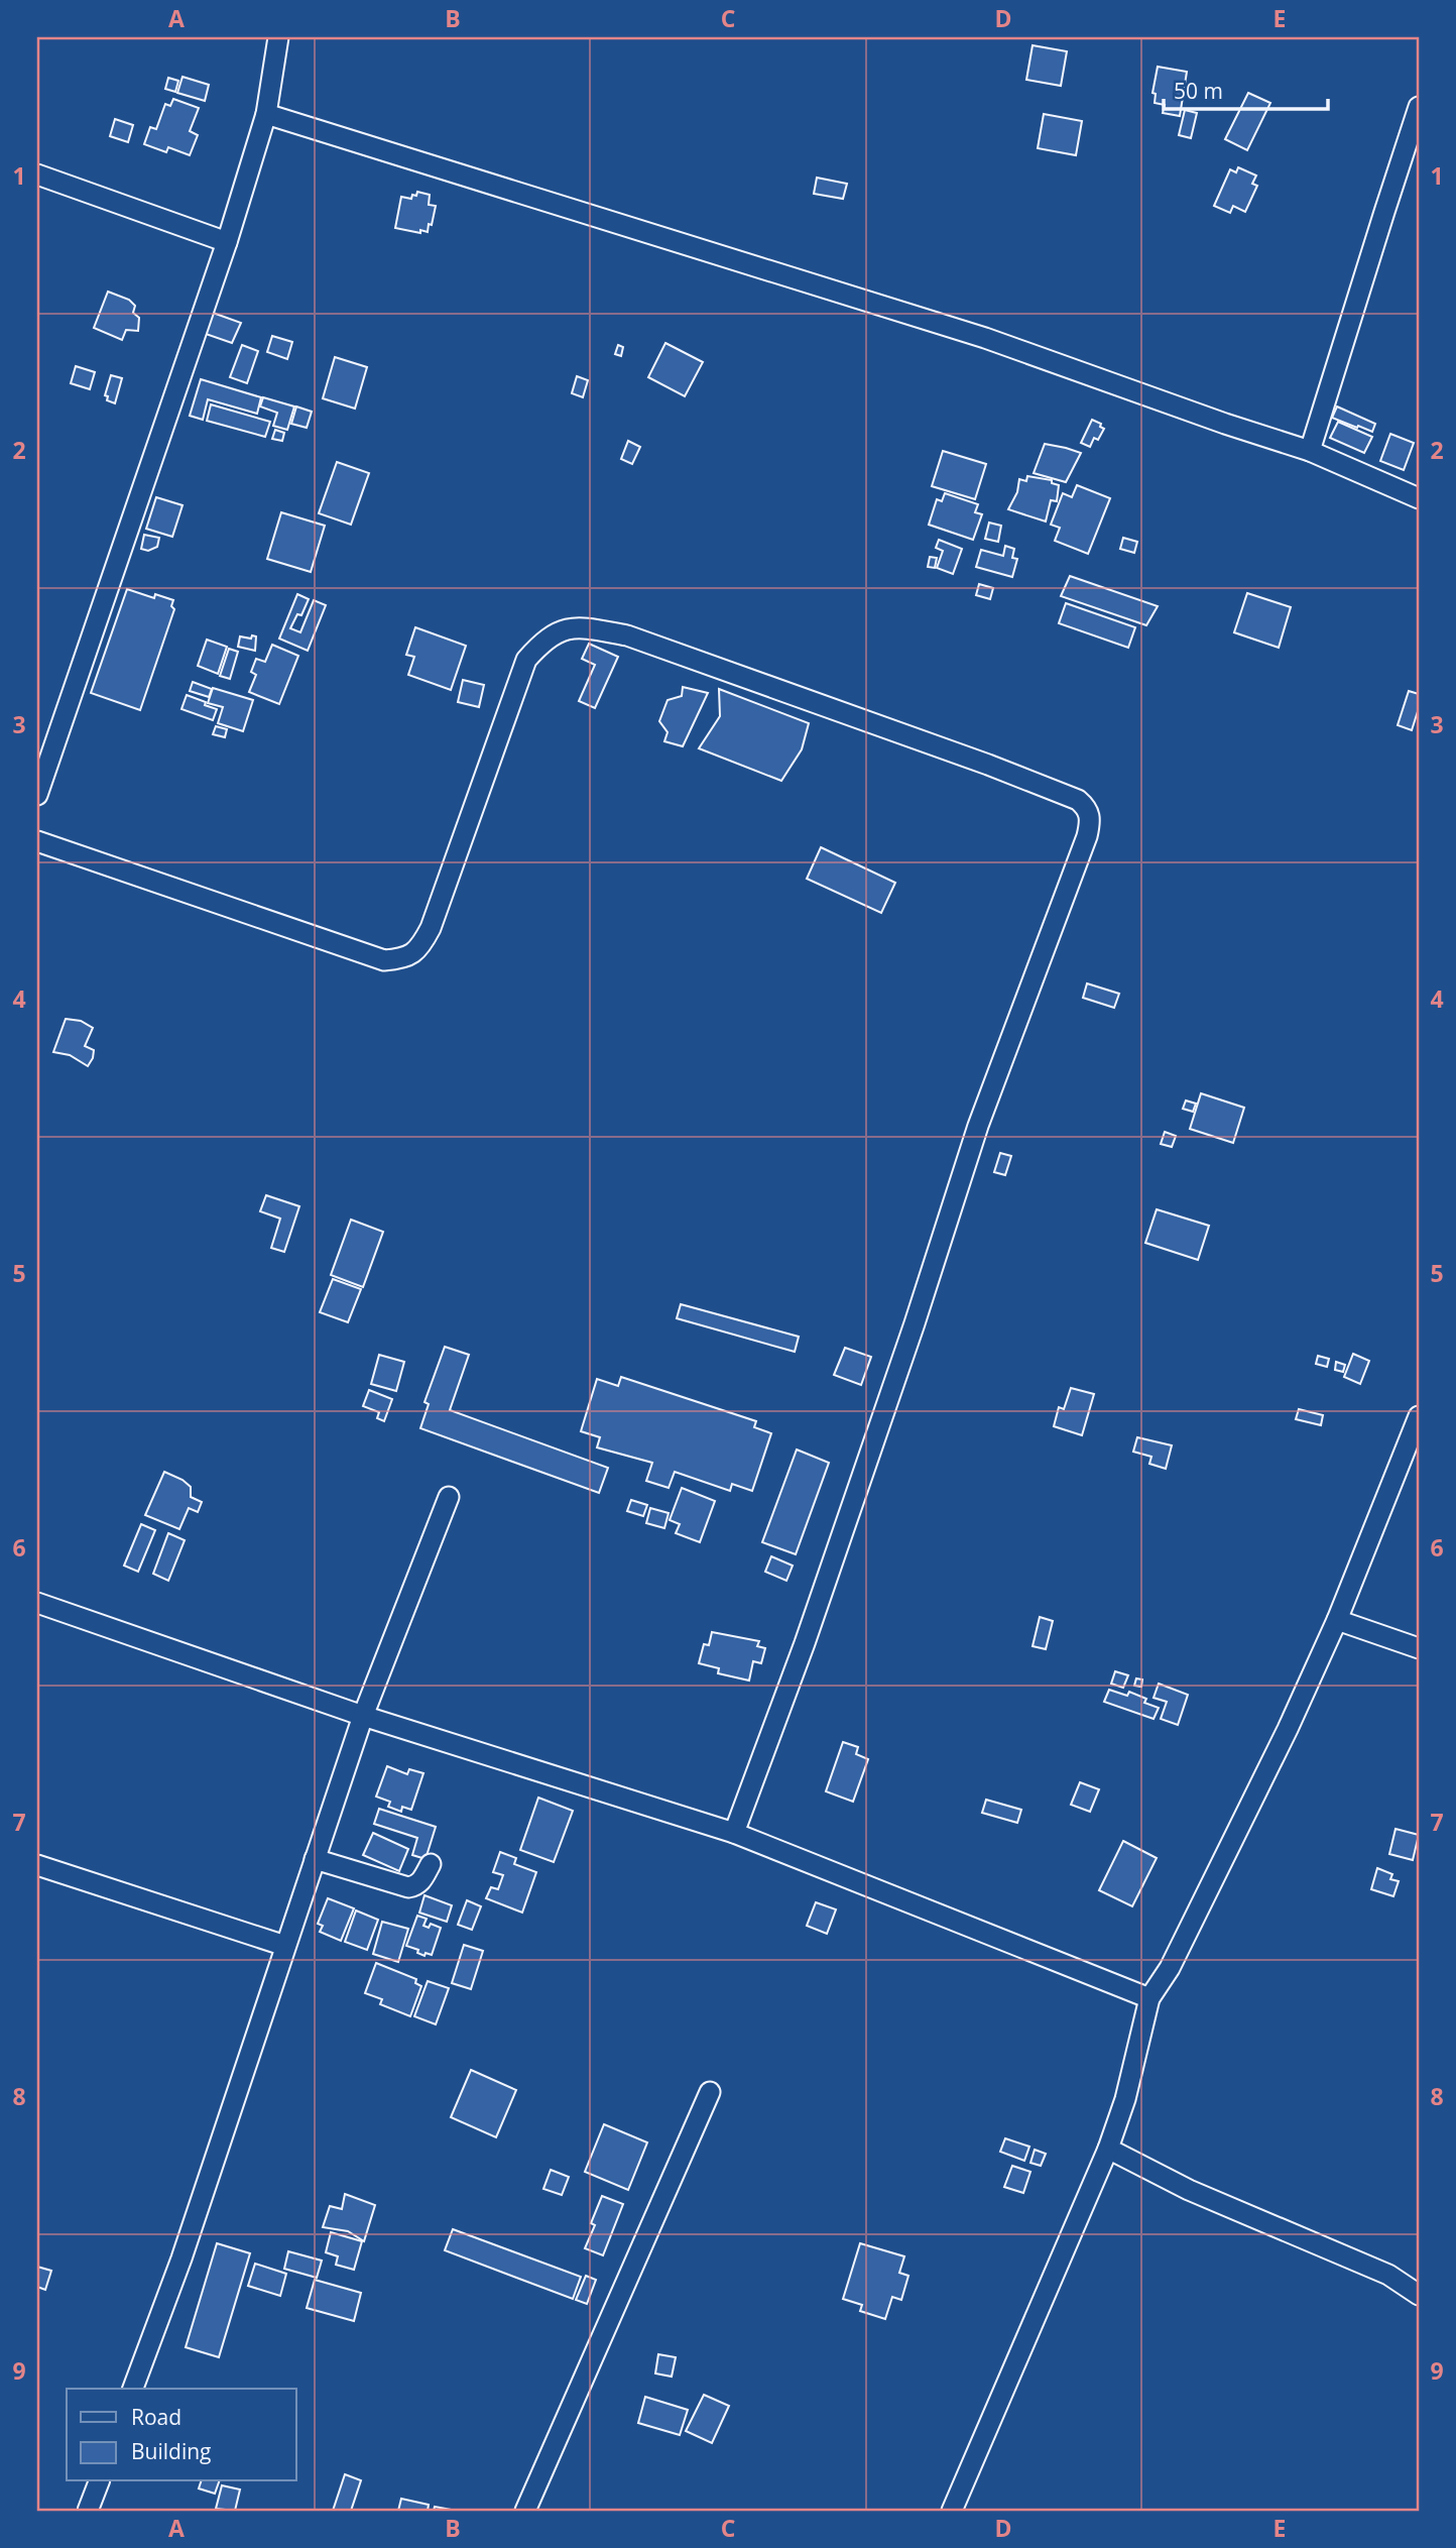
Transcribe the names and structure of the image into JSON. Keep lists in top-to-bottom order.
{
  "legend": ["Road", "Building"],
  "scale_bar": "50 m",
  "grid": {
    "columns": [
      "A",
      "B",
      "C",
      "D",
      "E"
    ],
    "rows": [
      "1",
      "2",
      "3",
      "4",
      "5",
      "6",
      "7",
      "8",
      "9"
    ]
  }
}
